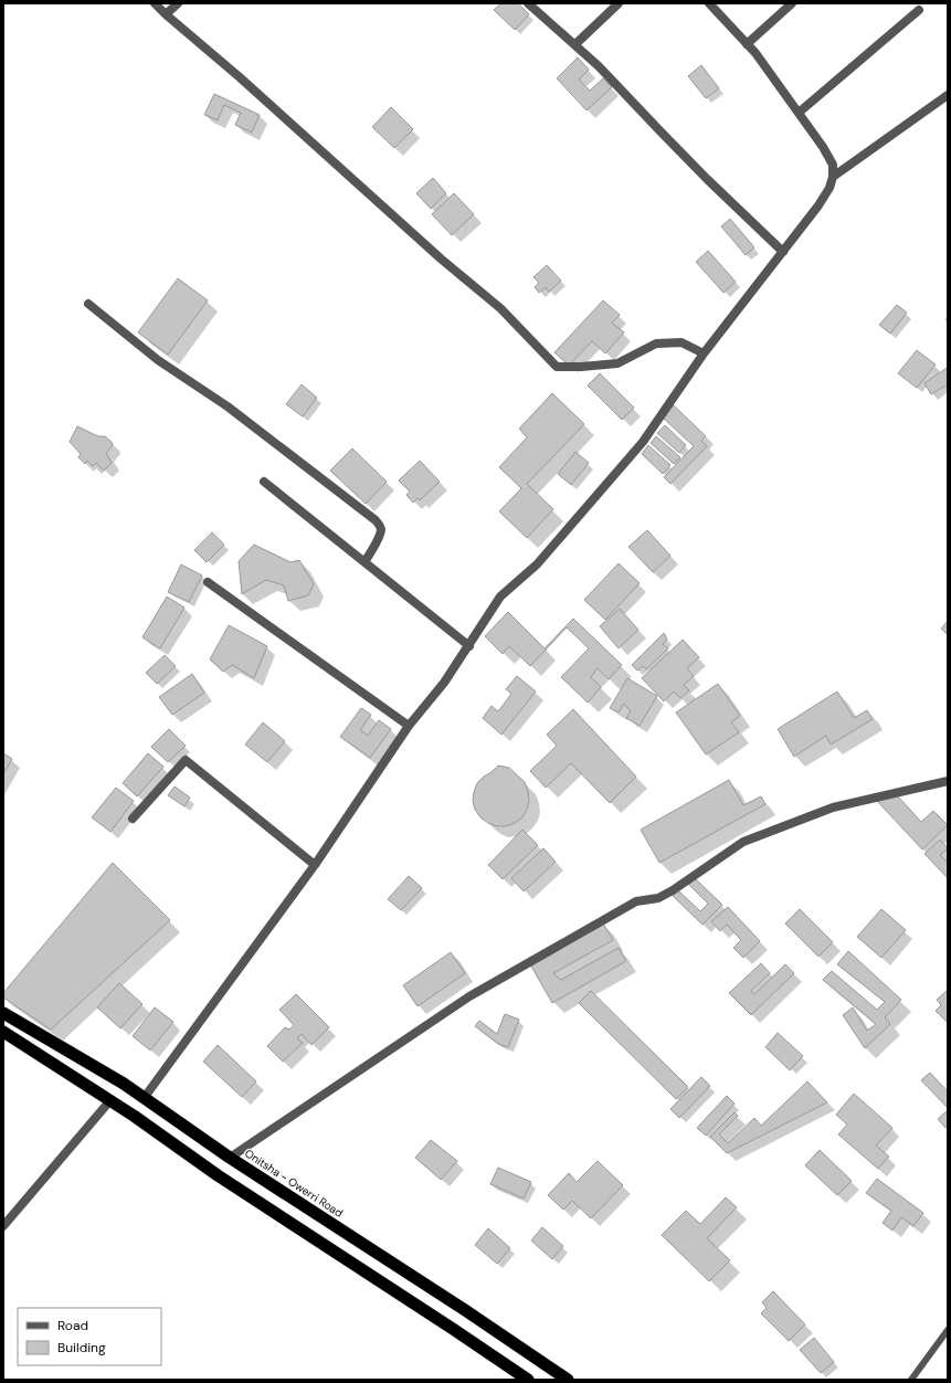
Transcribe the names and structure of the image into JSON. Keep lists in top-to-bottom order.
{
  "streets": {
    "highway": ["Onitsha - Owerri Road"]
  },
  "legend": ["Road", "Building"]
}
